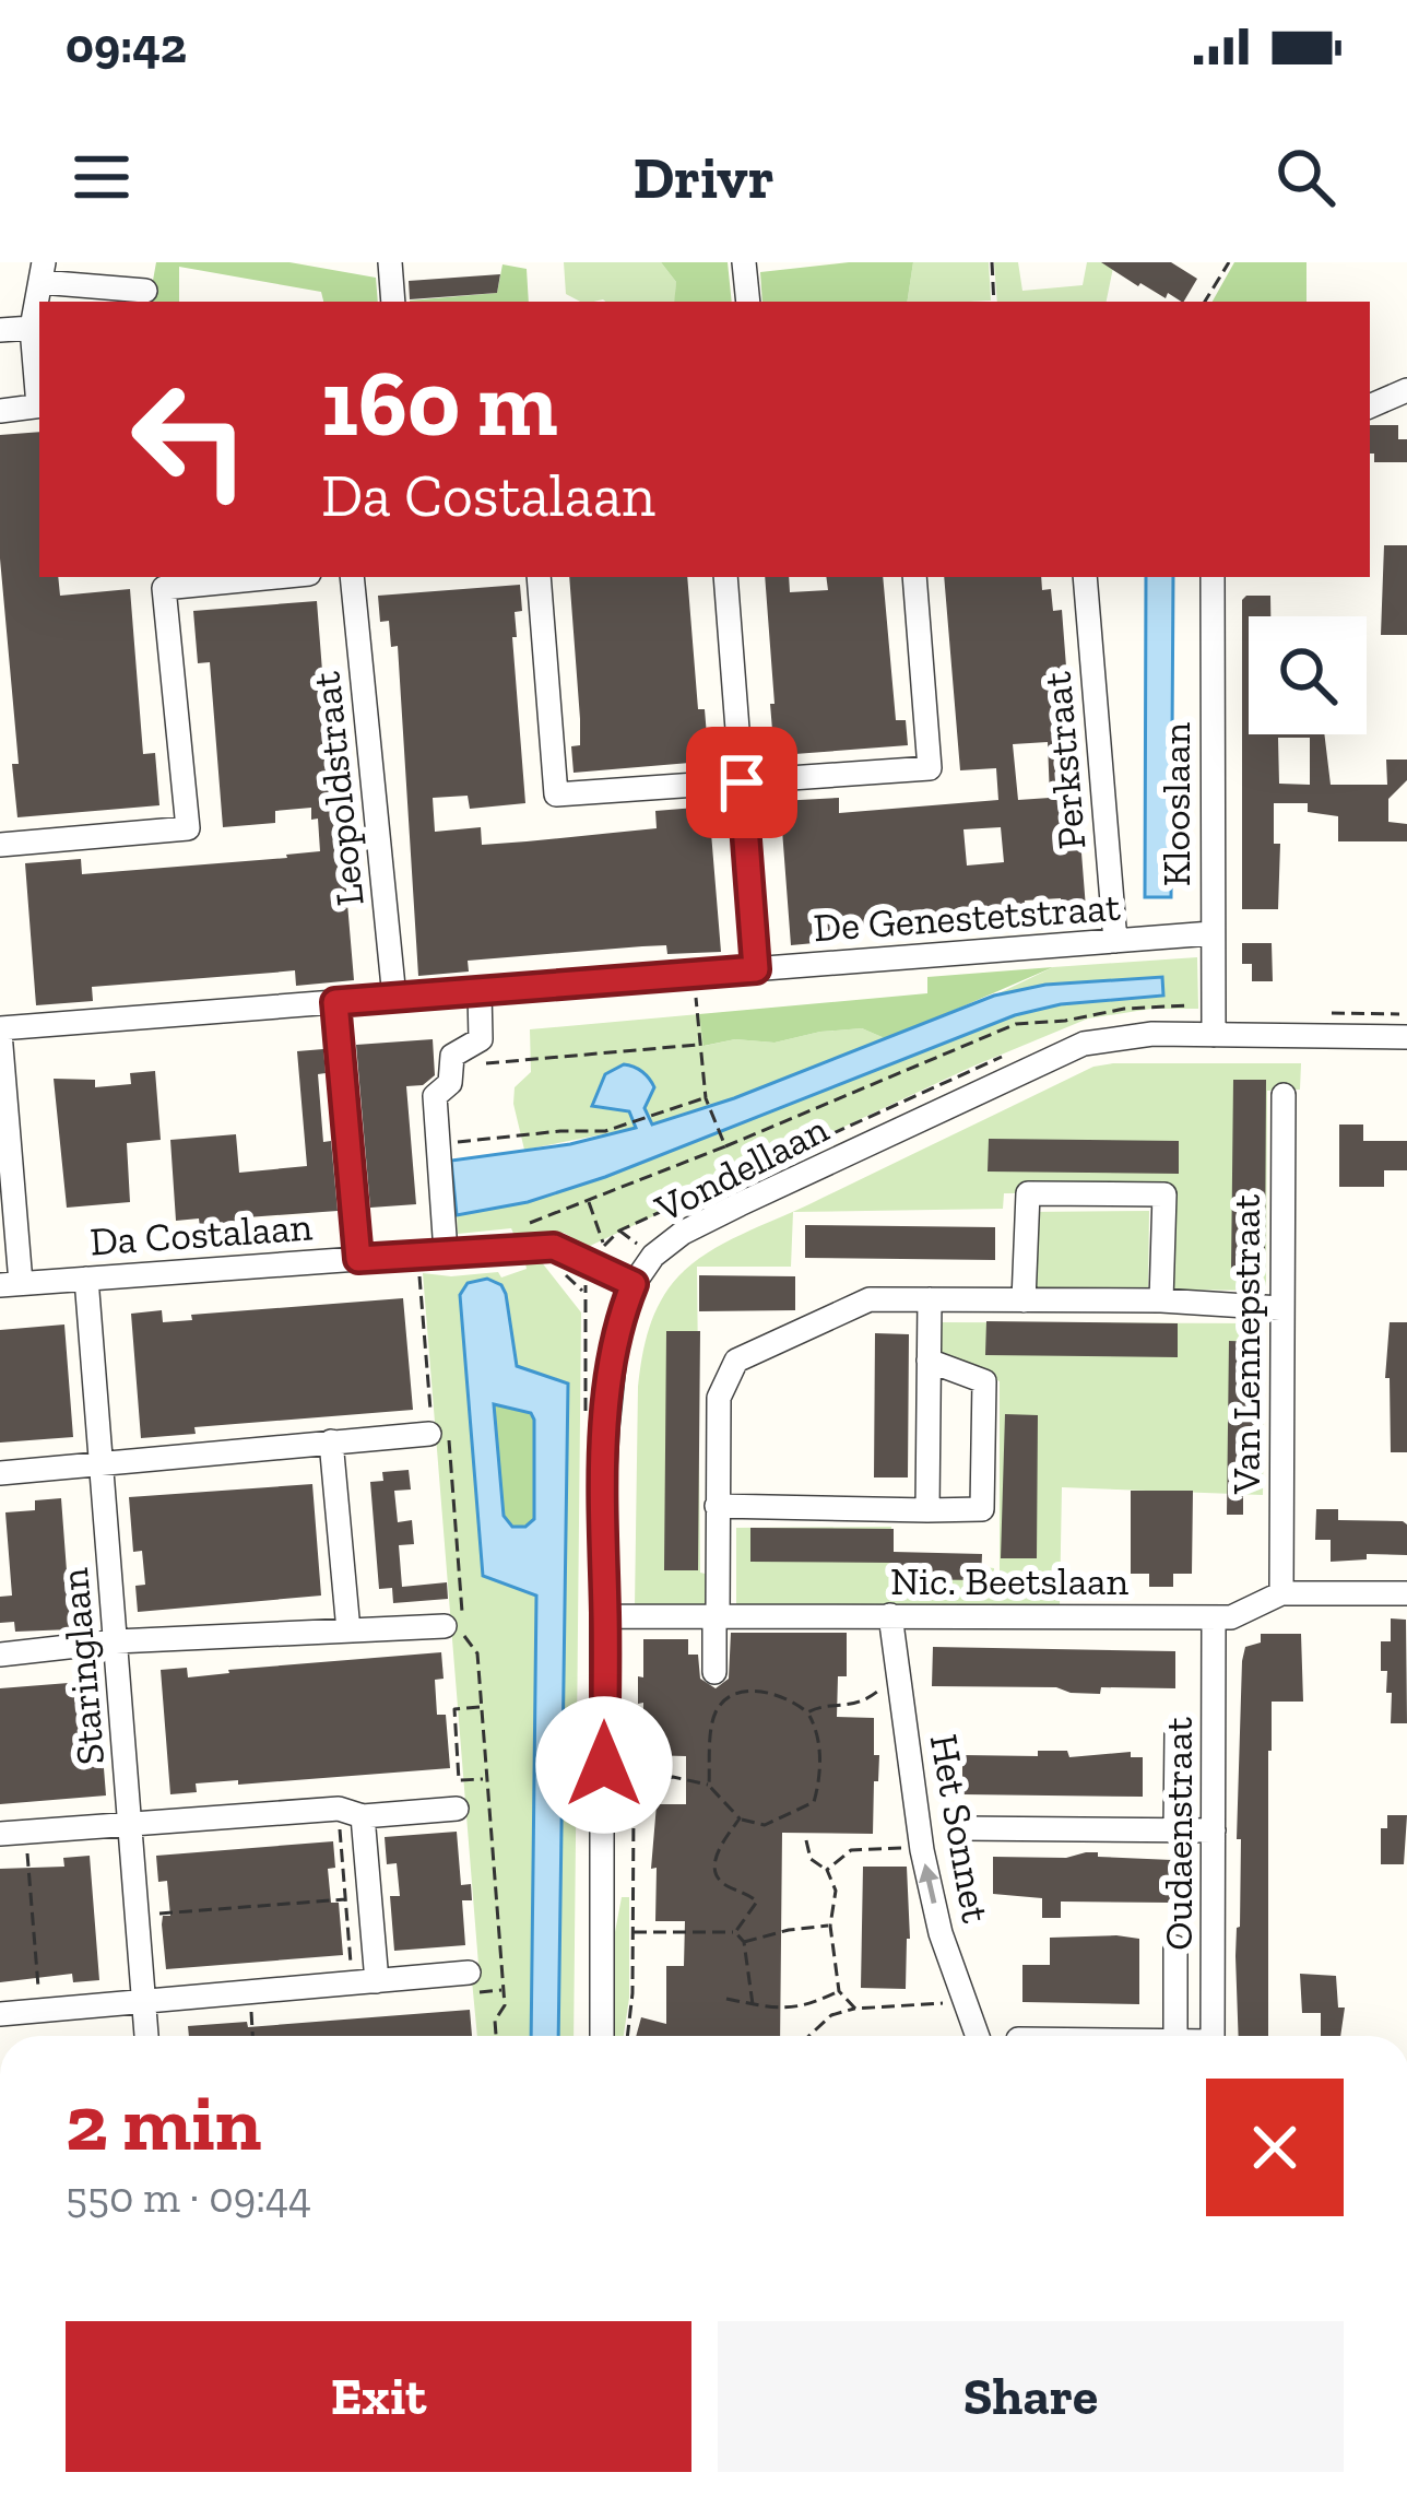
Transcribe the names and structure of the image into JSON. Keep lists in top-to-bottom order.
{
  "streets": {
    "street": [
      "Perkstraat",
      "Leopoldstraat",
      "Klooslaan",
      "De Genestetstraat",
      "Vondellaan",
      "Da Costalaan",
      "Van Lennepstraat",
      "Nic. Beetslaan",
      "Staringlaan",
      "Het Sonnet",
      "Oudaenstraat"
    ]
  },
  "crossings": [
    ["Perkstraat", "De Genestetstraat"],
    ["Leopoldstraat", "De Genestetstraat"],
    ["Klooslaan", "De Genestetstraat"],
    ["Klooslaan", "Vondellaan"],
    ["Vondellaan", "Da Costalaan"],
    ["Vondellaan", "Nic. Beetslaan"],
    ["Da Costalaan", "Staringlaan"],
    ["Van Lennepstraat", "Nic. Beetslaan"],
    ["Nic. Beetslaan", "Het Sonnet"],
    ["Nic. Beetslaan", "Oudaenstraat"]
  ],
  "one_way": ["Het Sonnet"],
  "page": {
    "status": "09:42",
    "header": "Drivr",
    "turn": ["160 m", "Da Costalaan"],
    "heading": ["2 min", "550 m · 09:44"],
    "buttons": ["Exit", "Share"]
  }
}
